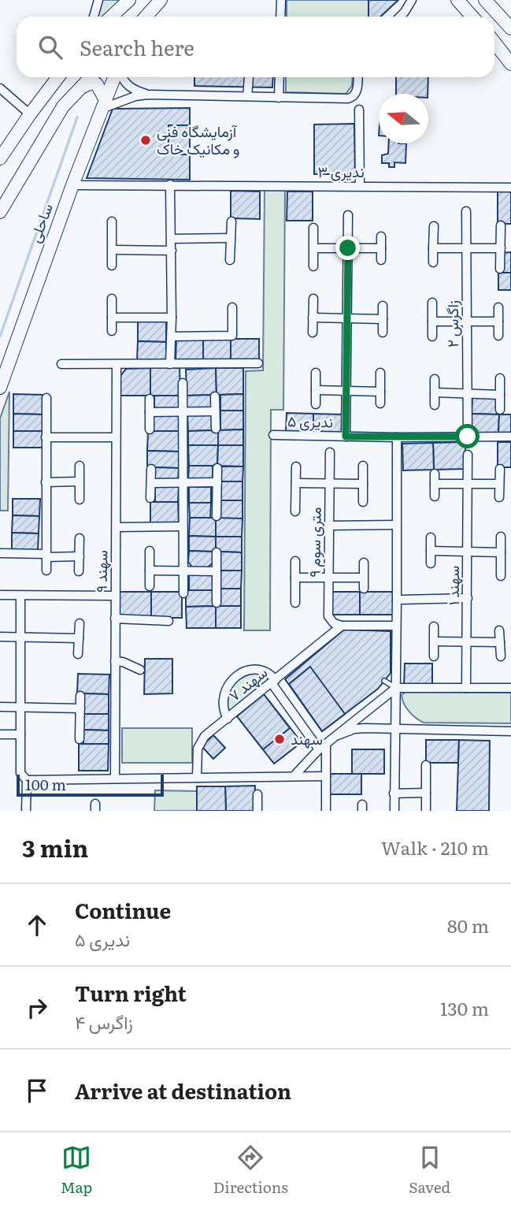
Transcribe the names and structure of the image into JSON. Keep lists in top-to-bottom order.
{
  "streets": {
    "street": [
      "ندیری ۳",
      "ساحلی",
      "زاگرس ۲",
      "ندیری ۵",
      "۹ متری سوم",
      "سهند ۹",
      "سهند ۱",
      "سهند ۷"
    ]
  },
  "crossings": [
    ["ندیری ۳", "ساحلی"],
    ["زاگرس ۲", "ندیری ۵"],
    ["۹ متری سوم", "سهند ۷"]
  ],
  "places": ["آزمایشگاه فنی و مکانیک خاک", "سهند"],
  "scale_bar": "100 m",
  "north": "left",
  "page": {
    "search": "Search here",
    "scale": "100 m",
    "heading": ["3 min", "Walk · 210 m"],
    "list": [
      ["Continue", "ندیری ۵", "80 m"],
      ["Turn right", "زاگرس ۴", "130 m"],
      "Arrive at destination"
    ],
    "nav": ["Map", "Directions", "Saved"]
  }
}
